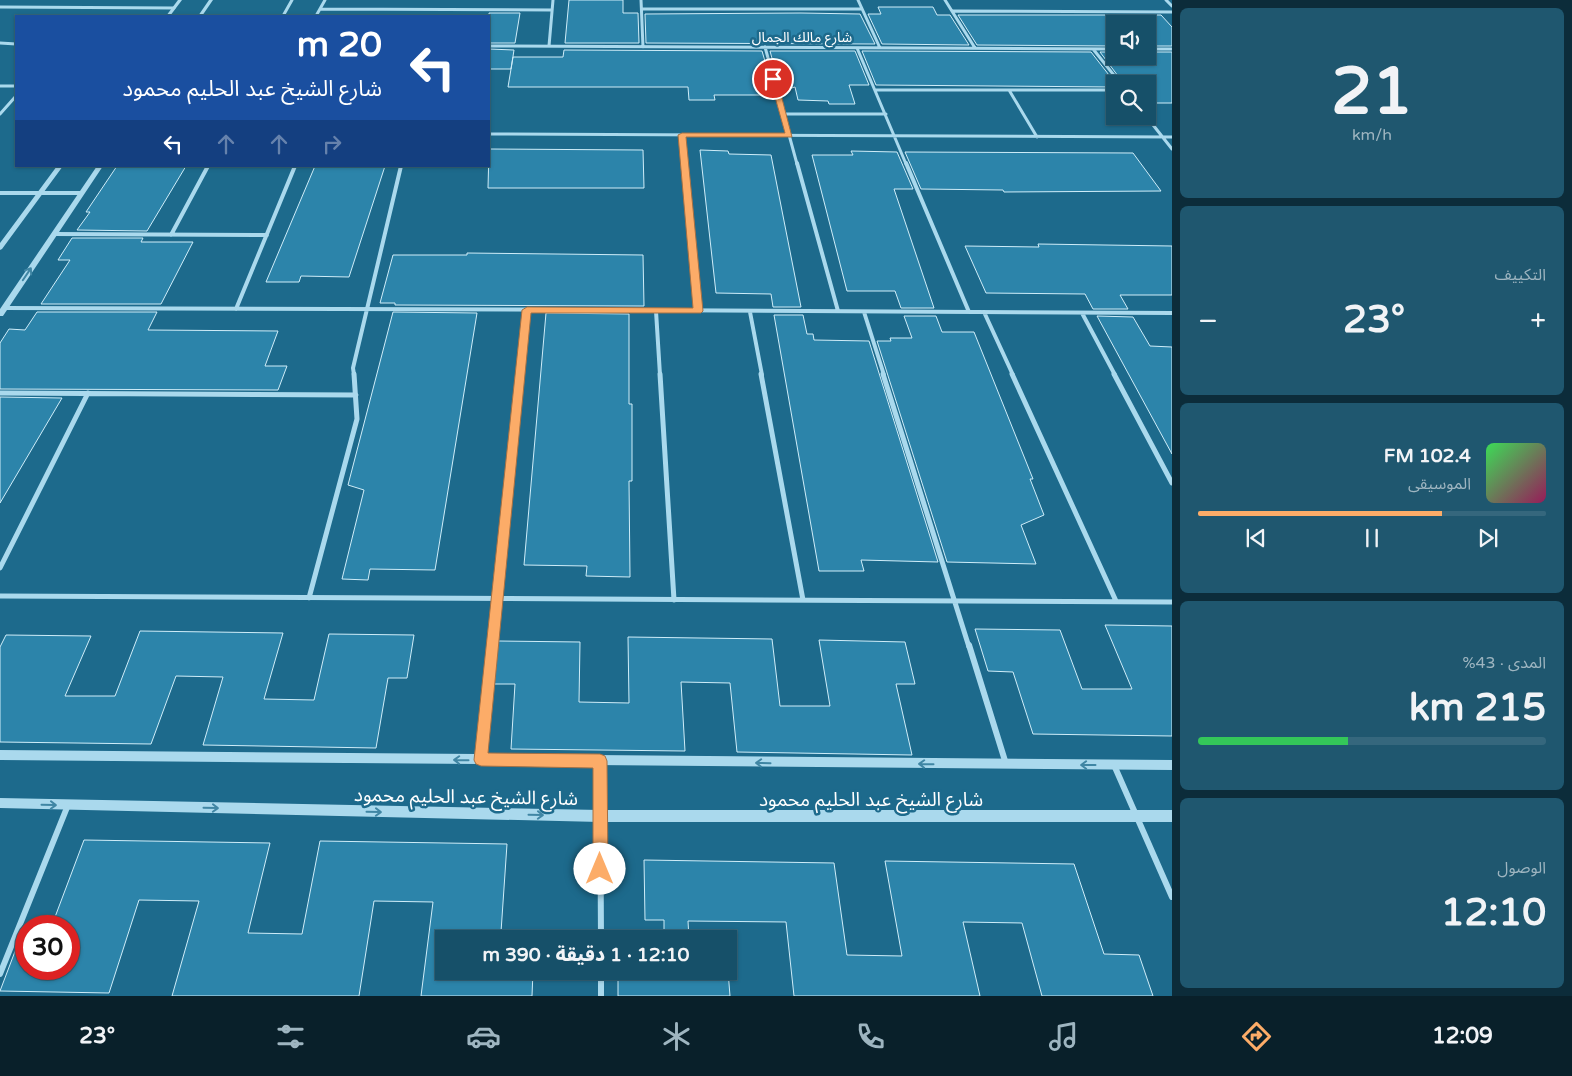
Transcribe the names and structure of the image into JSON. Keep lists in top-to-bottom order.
{
  "streets": {
    "street": ["شارع مالك الجمال", "شارع الشيخ عبد الحليم محمود"]
  },
  "page": {
    "tile": [
      ["21", "km/h"],
      "التكييف",
      ["المدى · 43%", "215 km"],
      ["الوصول", "12:10"]
    ],
    "turn": ["20 m", "شارع الشيخ عبد الحليم محمود"],
    "heat": ["−", "23°", "+"],
    "song": ["102.4 FM", "الموسيقى"],
    "limit": "30",
    "trip": "12:10 · 1 دقيقة · 390 m",
    "tabs": ["12:09", "23°"]
  }
}
